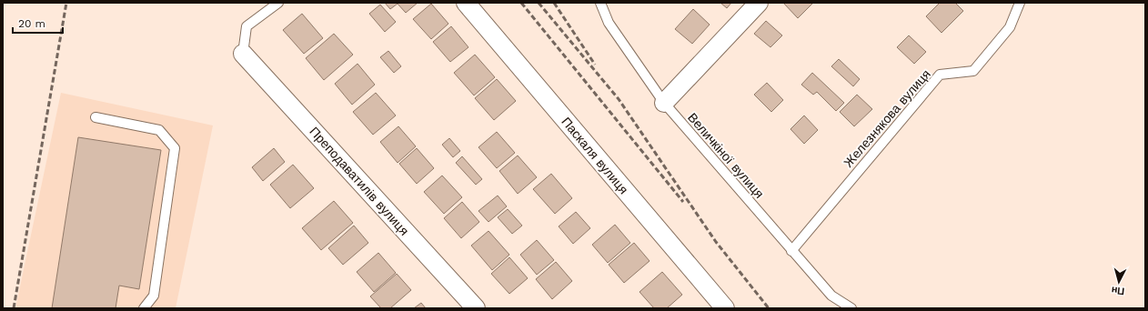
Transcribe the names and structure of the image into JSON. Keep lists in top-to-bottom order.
{
  "streets": {
    "street": ["Паскаля вулиця", "Преподаватилів вулиця"],
    "lane": ["Железнякова вулиця", "Величкіної вулиця"]
  },
  "crossings": [
    ["Железнякова вулиця", "Величкіної вулиця"]
  ],
  "scale_bar": "20 m",
  "north": "bottom"
}
